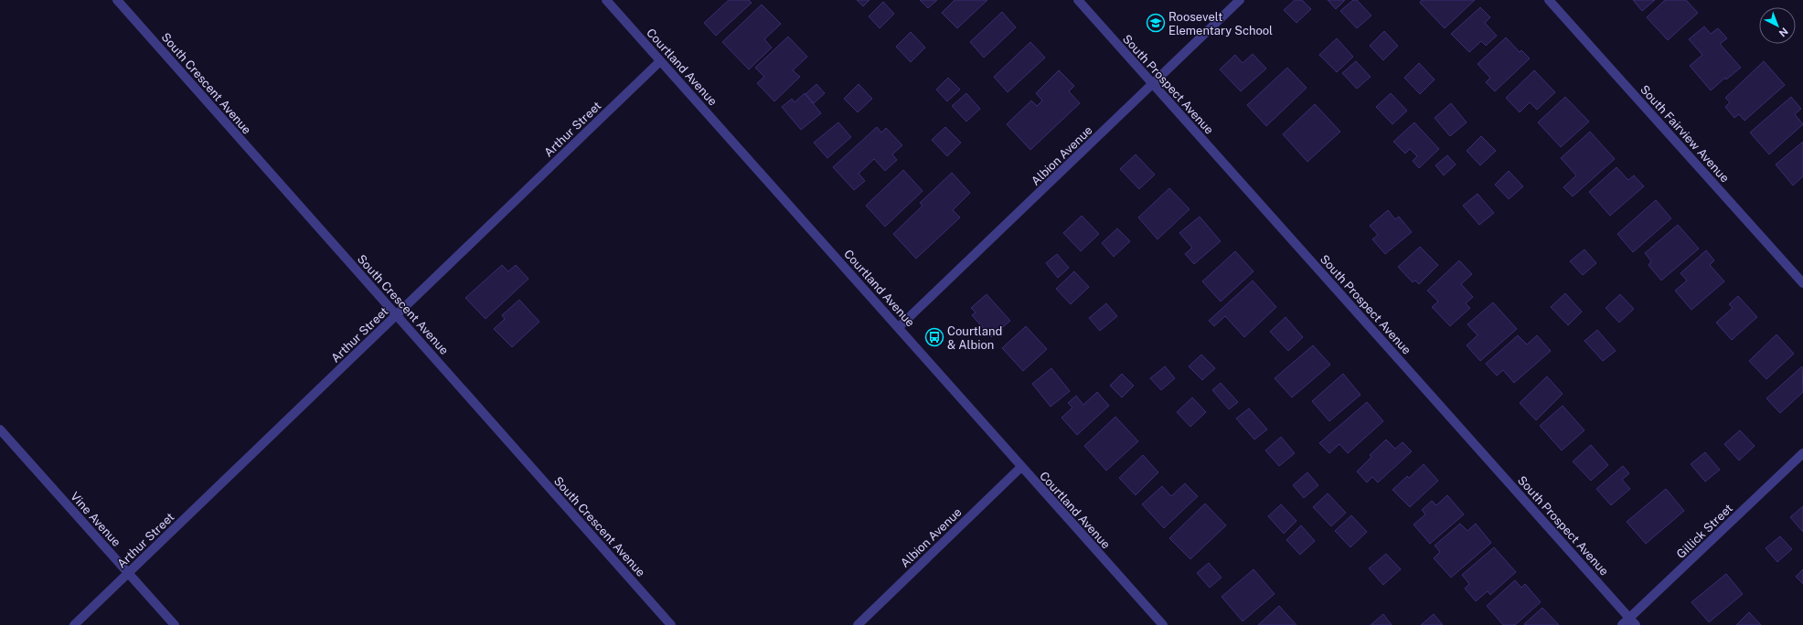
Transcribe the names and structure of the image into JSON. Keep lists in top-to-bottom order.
{
  "streets": {
    "street": [
      "Courtland Avenue",
      "South Crescent Avenue",
      "South Prospect Avenue",
      "Arthur Street",
      "South Fairview Avenue",
      "Albion Avenue",
      "Vine Avenue",
      "Gillick Street"
    ]
  },
  "crossings": [
    ["Courtland Avenue", "Arthur Street"],
    ["Courtland Avenue", "Albion Avenue"],
    ["South Crescent Avenue", "Arthur Street"],
    ["South Prospect Avenue", "Albion Avenue"],
    ["South Prospect Avenue", "Gillick Street"],
    ["Arthur Street", "Vine Avenue"]
  ],
  "places": {
    "school or university": ["Roosevelt Elementary School"],
    "bus stop": ["Courtland & Albion"]
  },
  "north": "bottom right"
}
